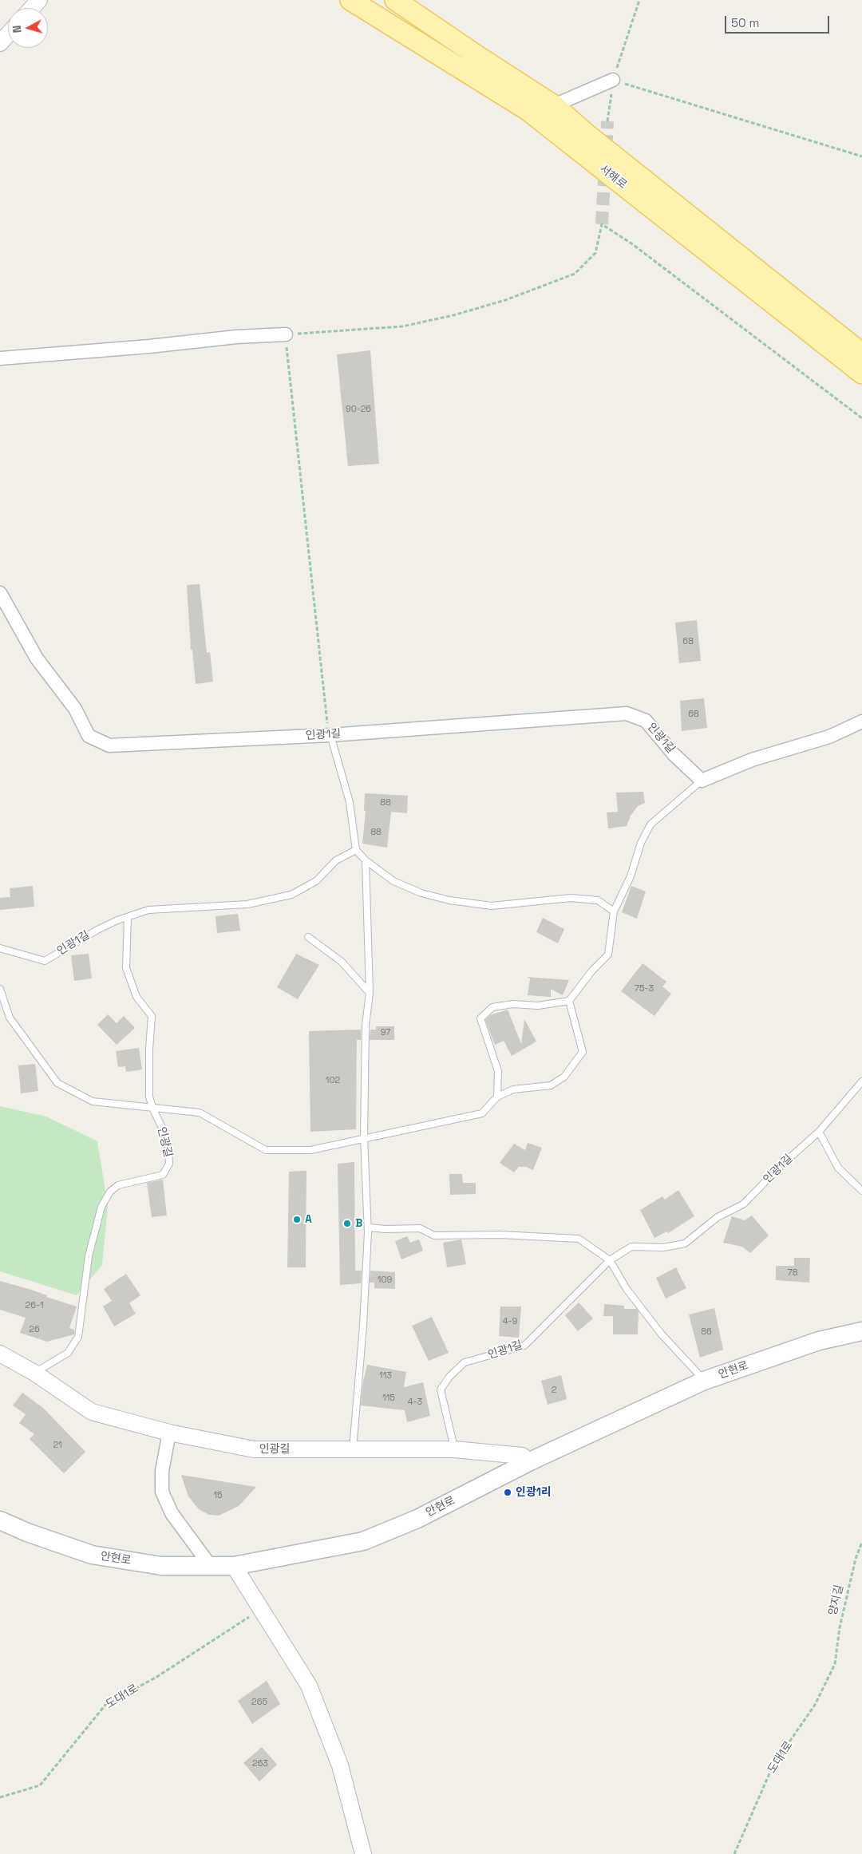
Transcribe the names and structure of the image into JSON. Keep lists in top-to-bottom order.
{
  "streets": {
    "main road": ["서해로", "안현로"],
    "street": ["인광1길", "인광길"],
    "path": ["양지길", "도대1로"]
  },
  "crossings": [
    ["인광1길", "인광길"],
    ["인광길", "안현로"],
    ["양지길", "도대1로"]
  ],
  "places": ["A", "B", "인광1리"],
  "house_numbers": [
    "90-26",
    "68",
    "68",
    "88",
    "88",
    "75-3",
    "97",
    "102",
    "78",
    "109",
    "26-1",
    "4-9",
    "26",
    "86",
    "113",
    "2",
    "115",
    "4-3",
    "21",
    "15",
    "265",
    "263"
  ],
  "scale_bar": "50 m",
  "north": "left"
}
